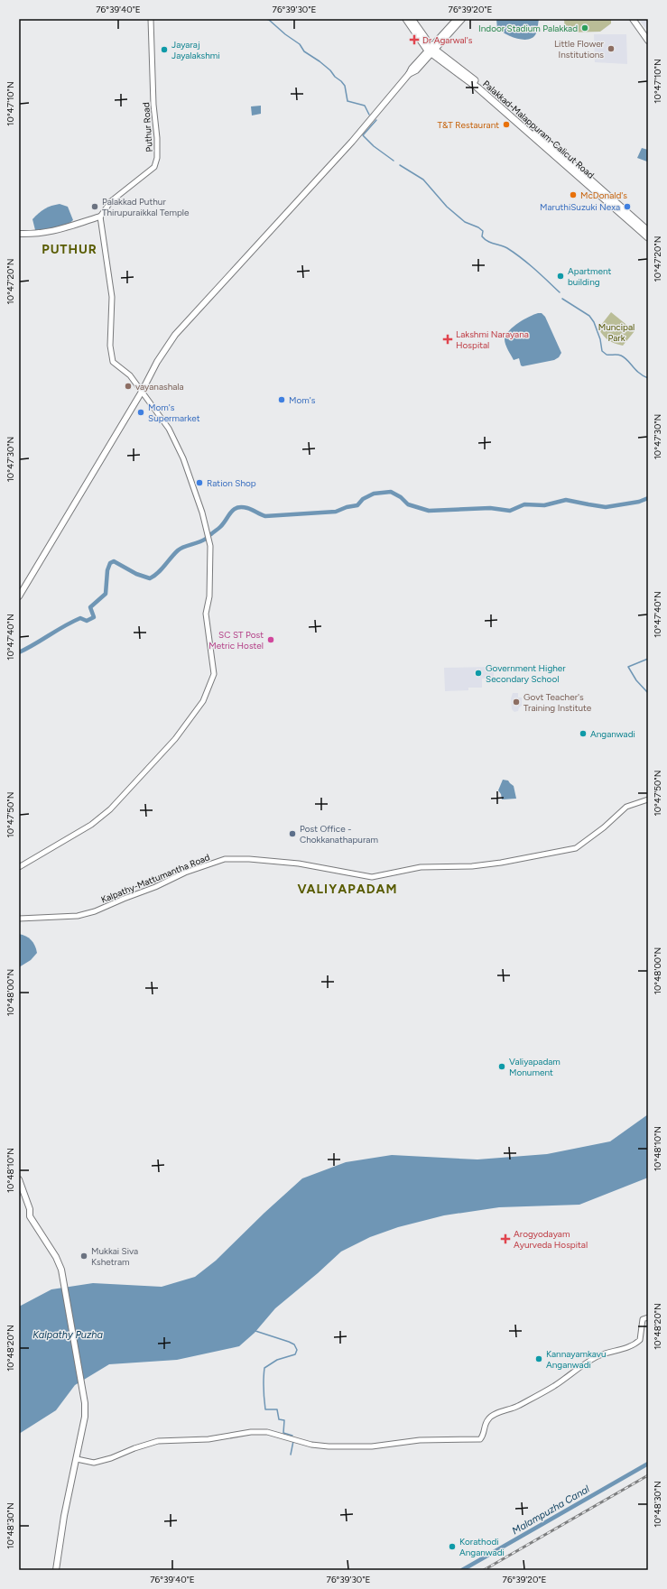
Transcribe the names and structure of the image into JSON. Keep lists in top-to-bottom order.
{
  "streets": {
    "highway": ["Palakkad-Malappuram-Calicut Road"],
    "street": ["Puthur Road", "Kalpathy-Mattumantha Road"]
  },
  "districts": ["PUTHUR", "VALIYAPADAM"],
  "water": ["Kalpathy Puzha", "Malampuzha Canal"],
  "parks": ["Muncipal Park"],
  "places": {
    "other": [
      "Indoor Stadium Palakkad",
      "Little Flower Institutions",
      "Jayaraj Jayalakshmi",
      "T&T Restaurant",
      "McDonald's",
      "Palakkad Puthur Thirupuraikkal Temple",
      "MaruthiSuzuki Nexa",
      "Apartment building",
      "vayanashala",
      "Mom's",
      "Mom's Supermarket",
      "Ration Shop",
      "SC ST Post Metric Hostel",
      "Government Higher Secondary School",
      "Govt Teacher's Training Institute",
      "Anganwadi",
      "Post Office - Chokkanathapuram",
      "Valiyapadam Monument",
      "Mukkai Siva Kshetram",
      "Kannayamkavu Anganwadi",
      "Korathodi Anganwadi"
    ],
    "health": ["Dr Agarwal's", "Lakshmi Narayana Hospital", "Arogyodayam Ayurveda Hospital"]
  },
  "coordinates": [
    "76°39'40\"E",
    "76°39'30\"E",
    "76°39'20\"E",
    "10°47'10\"N",
    "10°47'20\"N",
    "10°47'30\"N",
    "10°47'40\"N",
    "10°47'50\"N",
    "10°48'00\"N",
    "10°48'10\"N",
    "10°48'20\"N",
    "10°48'30\"N"
  ]
}
